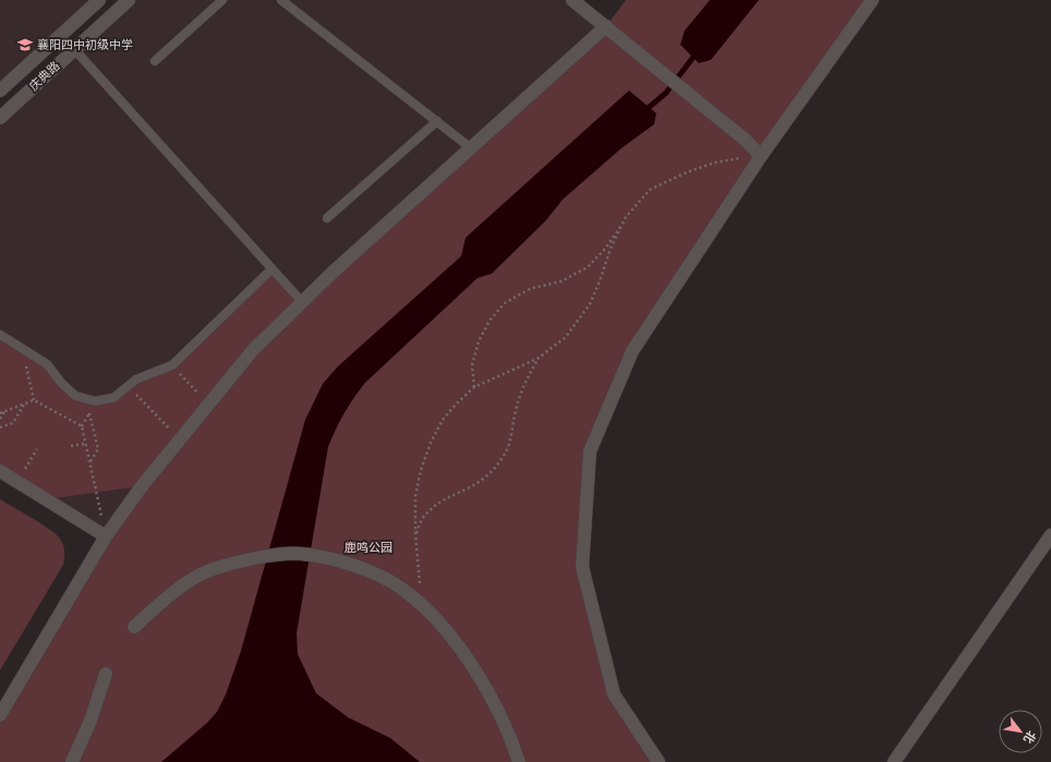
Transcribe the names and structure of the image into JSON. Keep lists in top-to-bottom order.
{
  "streets": {
    "street": ["庆典路"]
  },
  "parks": ["鹿鸣公园"],
  "places": {
    "school or university": ["襄阳四中初级中学"]
  },
  "north": "bottom right"
}
